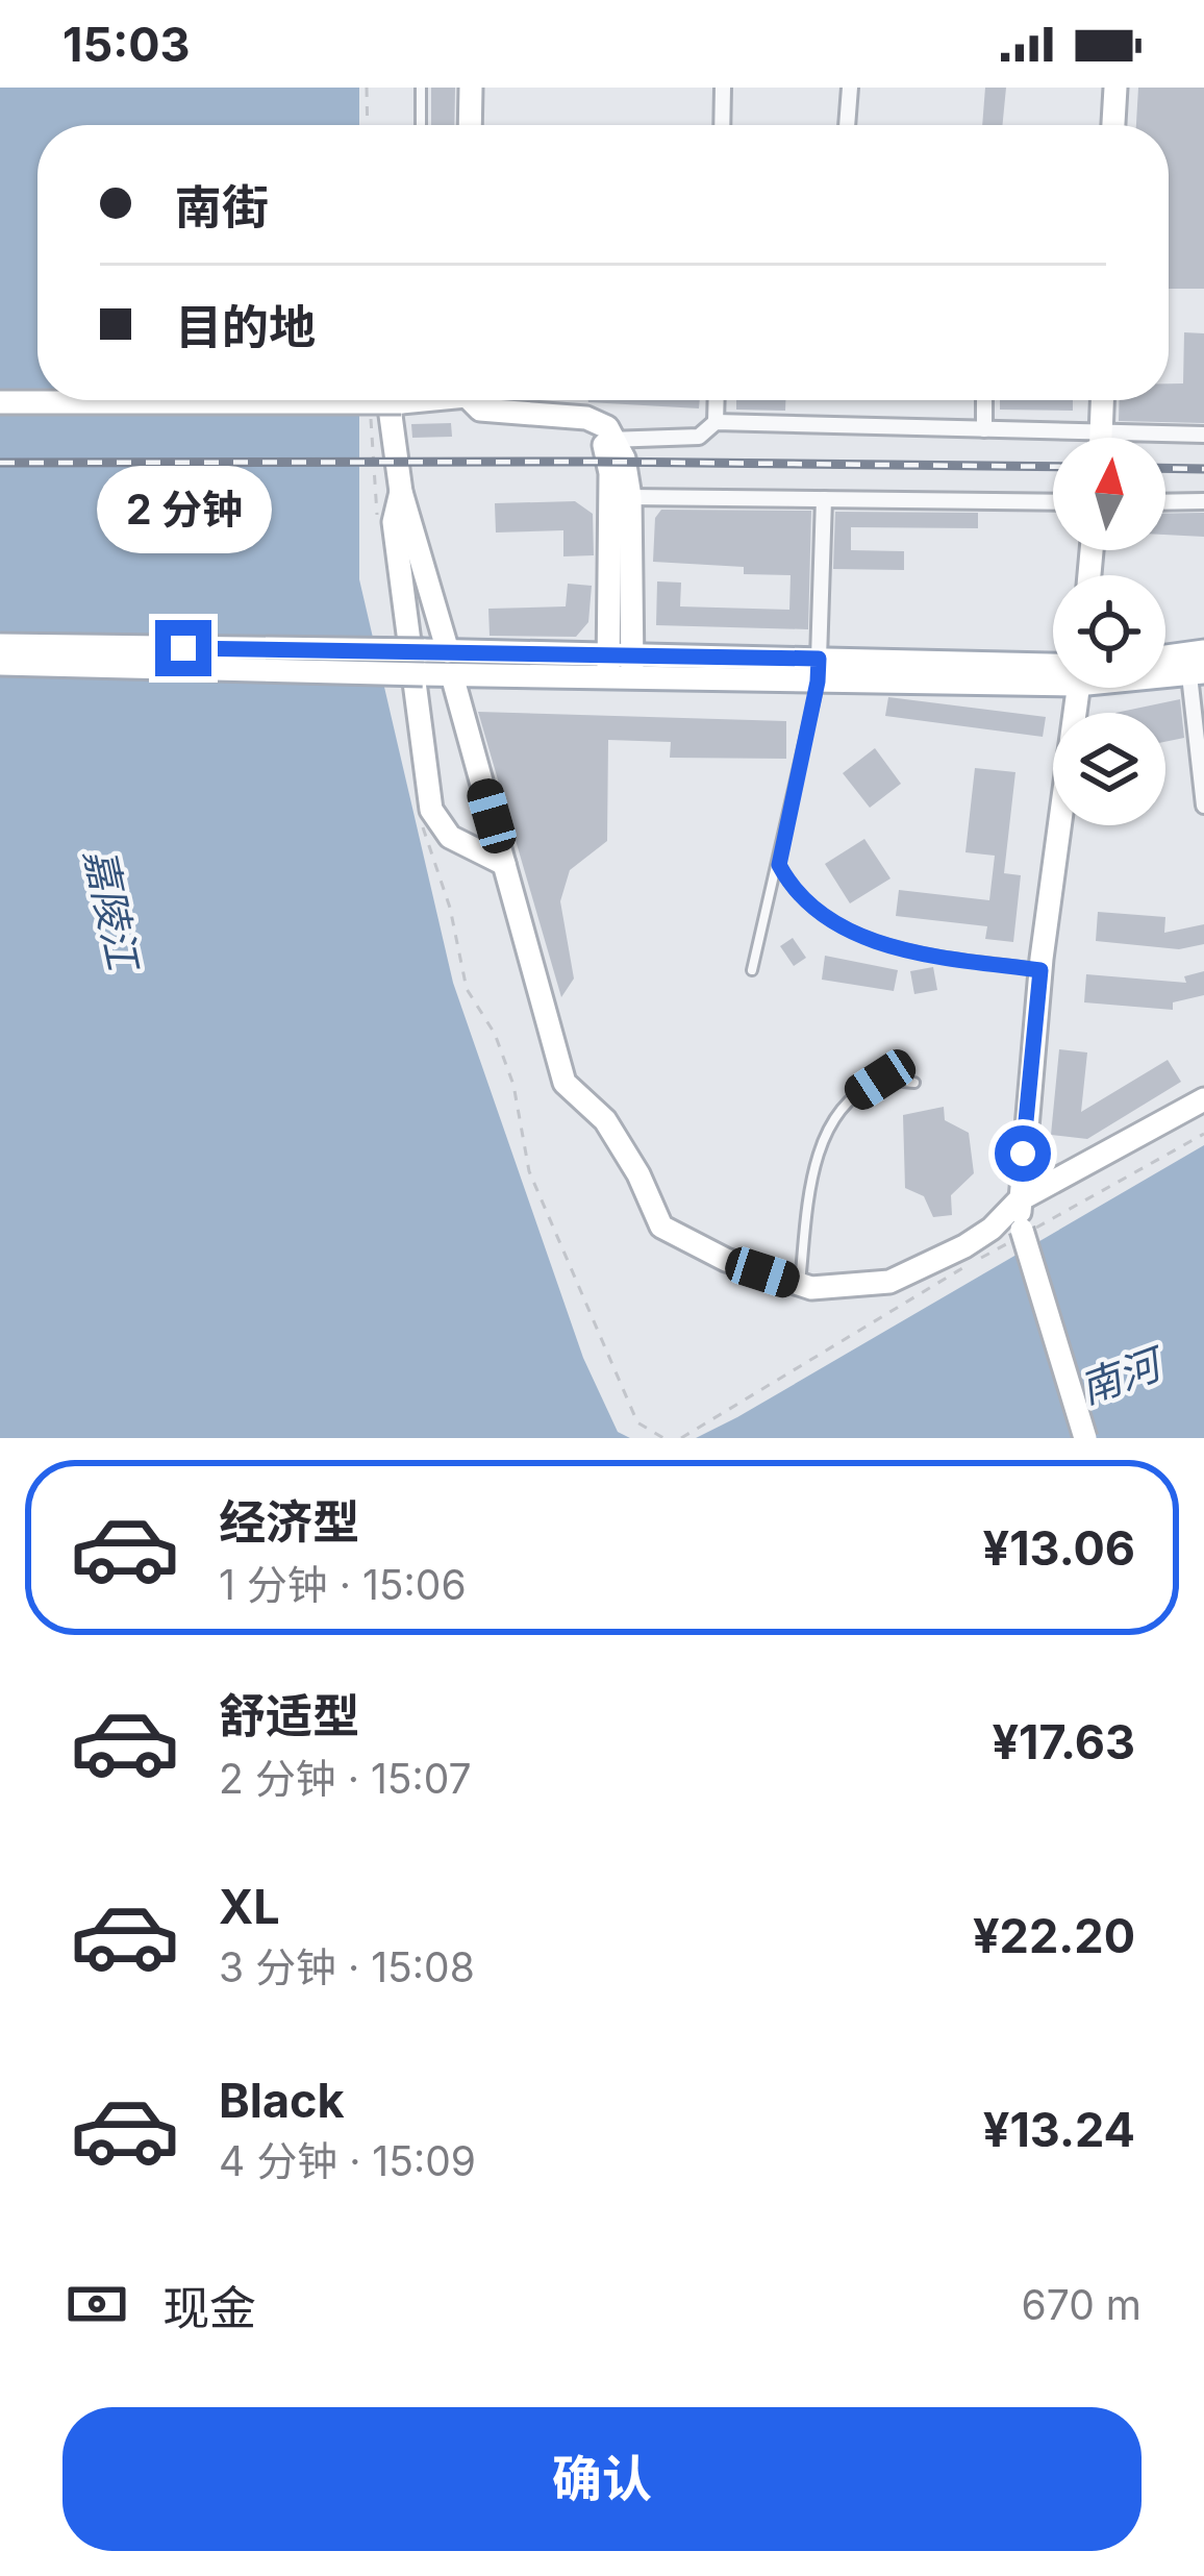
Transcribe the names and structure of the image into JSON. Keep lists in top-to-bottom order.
{
  "water": ["嘉陵江", "南河"],
  "north": "top",
  "page": {
    "status": "15:03",
    "banner": ["南街", "目的地"],
    "bubble": "2 分钟",
    "list": [
      {
        "name": "经济型",
        "note": "1 分钟 · 15:06",
        "value": "¥13.06"
      },
      {
        "name": "舒适型",
        "note": "2 分钟 · 15:07",
        "value": "¥17.63"
      },
      {
        "name": "XL",
        "note": "3 分钟 · 15:08",
        "value": "¥22.20"
      },
      {
        "name": "Black",
        "note": "4 分钟 · 15:09",
        "value": "¥13.24"
      }
    ],
    "pay": ["现金", "670 m"],
    "buttons": "确认"
  }
}
